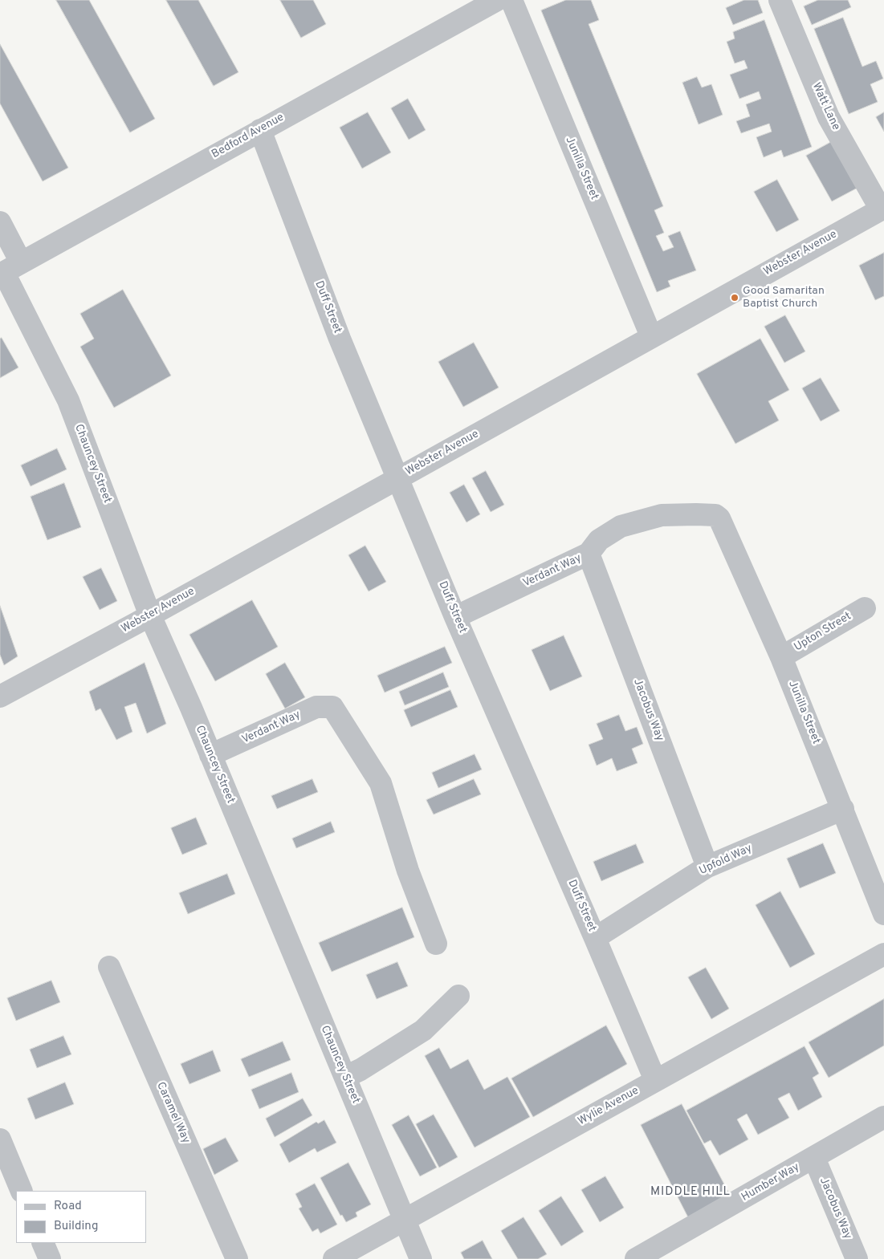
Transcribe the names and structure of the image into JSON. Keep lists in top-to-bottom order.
{
  "streets": {
    "street": [
      "Watt Lane",
      "Bedford Avenue",
      "Junilla Street",
      "Webster Avenue",
      "Duff Street",
      "Chauncey Street",
      "Verdant Way",
      "Upton Street",
      "Jacobus Way",
      "Upfold Way",
      "Wylie Avenue",
      "Caramel Way",
      "Humber Way"
    ]
  },
  "crossings": [
    ["Watt Lane", "Webster Avenue"],
    ["Bedford Avenue", "Duff Street"],
    ["Bedford Avenue", "Chauncey Street"],
    ["Junilla Street", "Webster Avenue"],
    ["Junilla Street", "Verdant Way"],
    ["Junilla Street", "Upton Street"],
    ["Junilla Street", "Upfold Way"],
    ["Webster Avenue", "Duff Street"],
    ["Webster Avenue", "Chauncey Street"],
    ["Duff Street", "Verdant Way"],
    ["Duff Street", "Upfold Way"],
    ["Duff Street", "Wylie Avenue"],
    ["Chauncey Street", "Verdant Way"],
    ["Chauncey Street", "Wylie Avenue"],
    ["Verdant Way", "Jacobus Way"],
    ["Jacobus Way", "Upfold Way"],
    ["Jacobus Way", "Humber Way"]
  ],
  "districts": ["MIDDLE HILL"],
  "places": ["Good Samaritan Baptist Church"],
  "legend": ["Road", "Building"]
}
